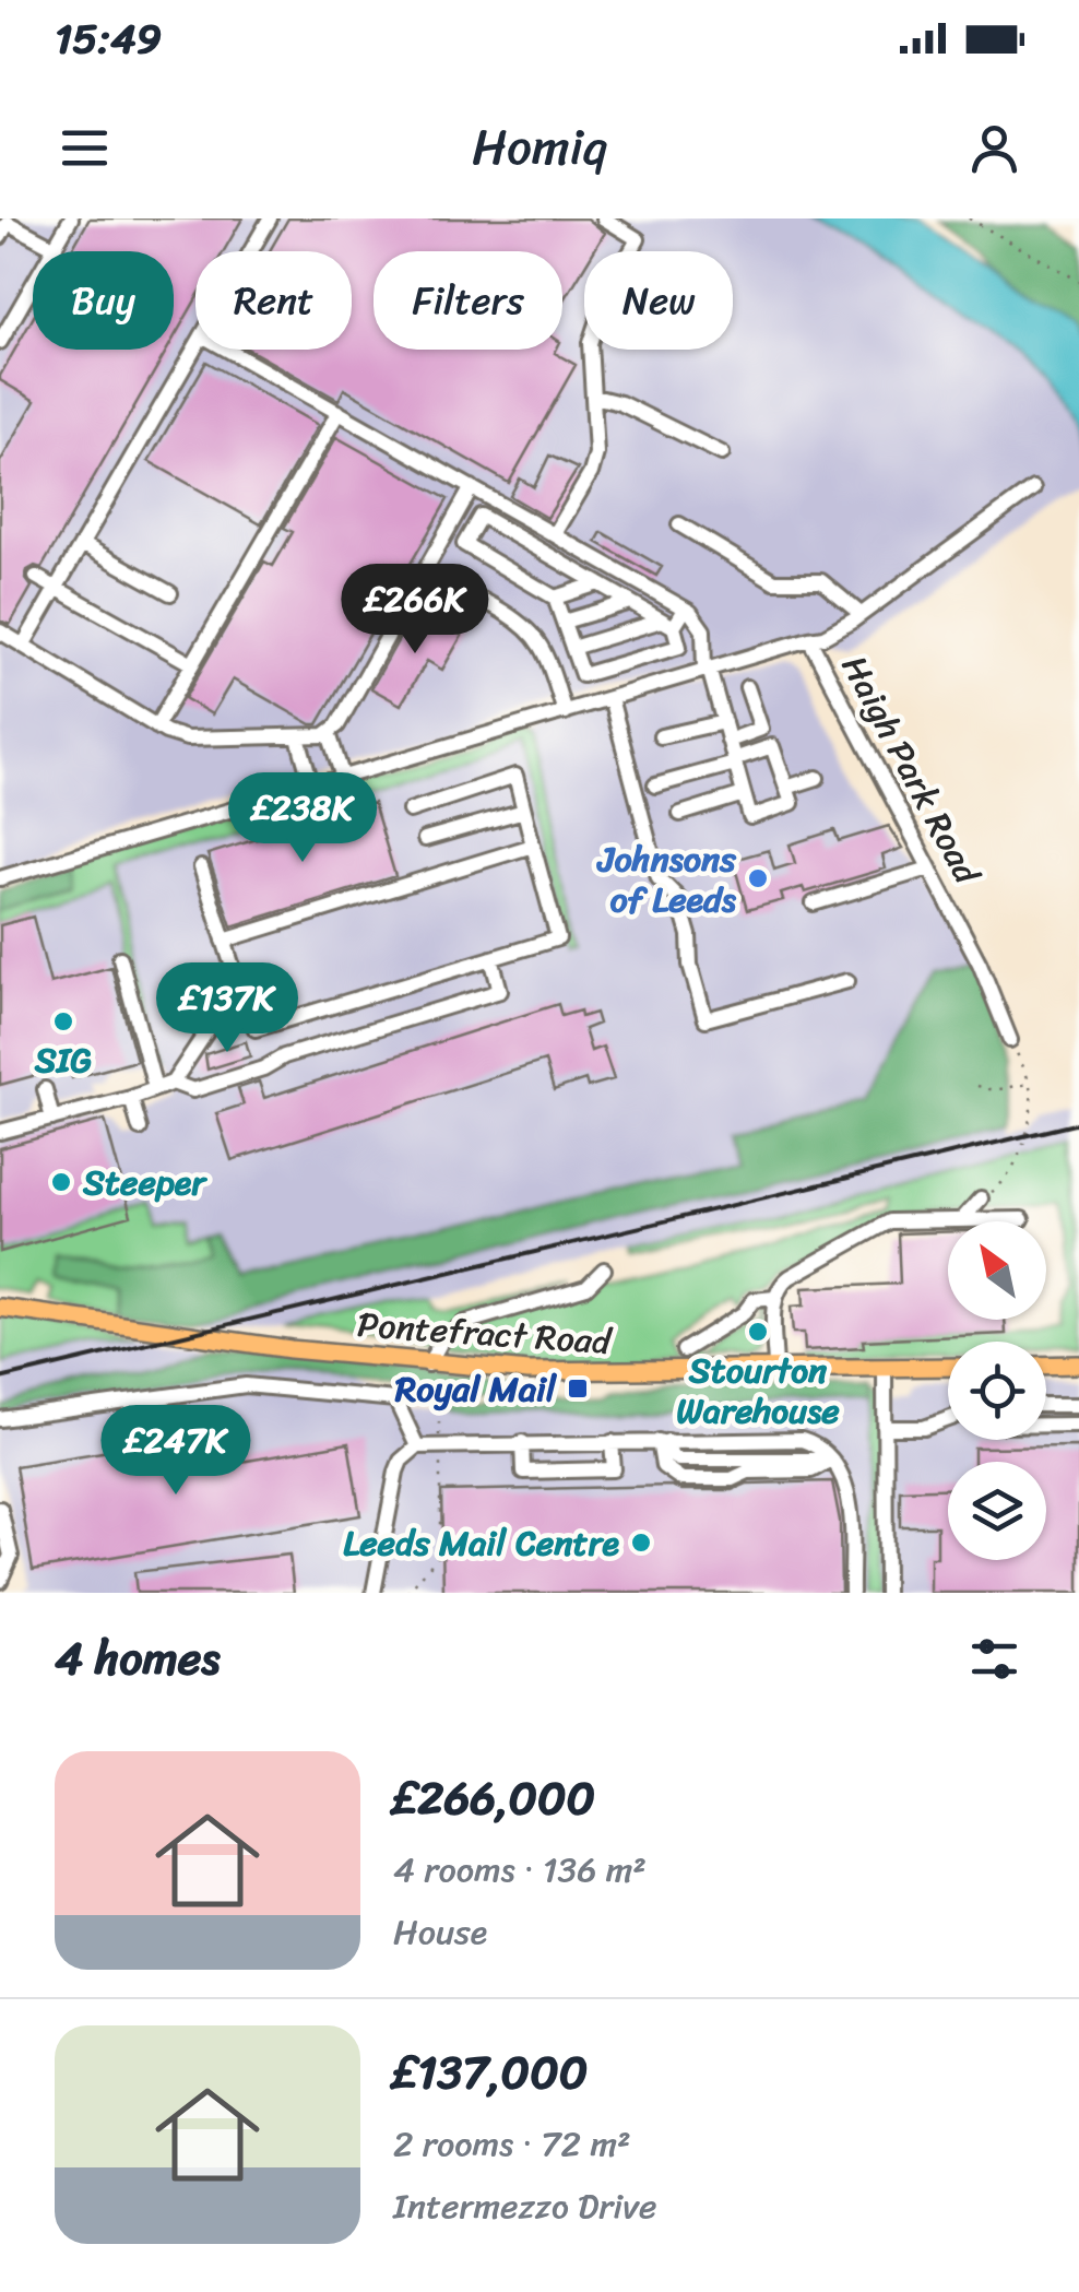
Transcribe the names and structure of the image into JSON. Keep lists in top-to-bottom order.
{
  "streets": {
    "main road": ["Pontefract Road"],
    "street": ["Haigh Park Road"]
  },
  "places": {
    "other": [
      "Johnsons of Leeds",
      "SIG",
      "Steeper",
      "Stourton Warehouse",
      "Leeds Mail Centre"
    ],
    "transit": ["Royal Mail"]
  },
  "north": "top left",
  "page": {
    "status": "15:49",
    "header": "Homiq",
    "chip": [
      "Buy",
      "Rent",
      "Filters",
      "New"
    ],
    "price": [
      "£266K",
      "£238K",
      "£137K",
      "£247K"
    ],
    "heading": "4 homes",
    "list": [
      {
        "name": "£266,000",
        "note": "4 rooms · 136 m² · House"
      },
      {
        "name": "£137,000",
        "note": "2 rooms · 72 m² · Intermezzo Drive"
      }
    ]
  }
}
